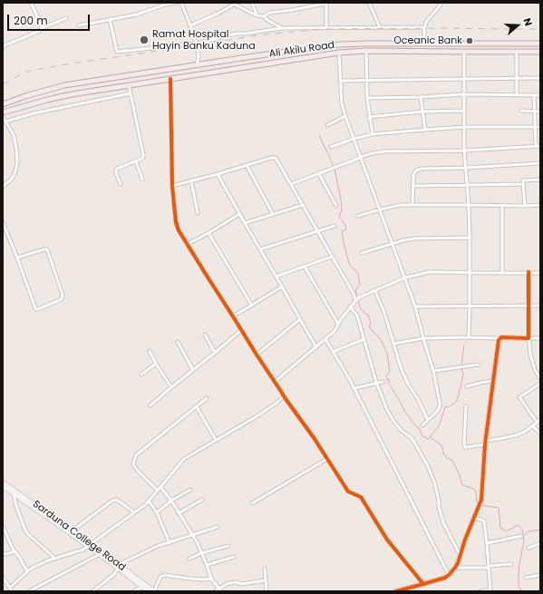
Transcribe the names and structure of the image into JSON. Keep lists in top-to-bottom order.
{
  "streets": {
    "main road": ["Ali Akilu Road"],
    "street": ["Sarduna College Road"]
  },
  "places": ["Ramat Hospital Hayin Banku Kaduna", "Oceanic Bank"],
  "scale_bar": "200 m",
  "north": "right"
}
